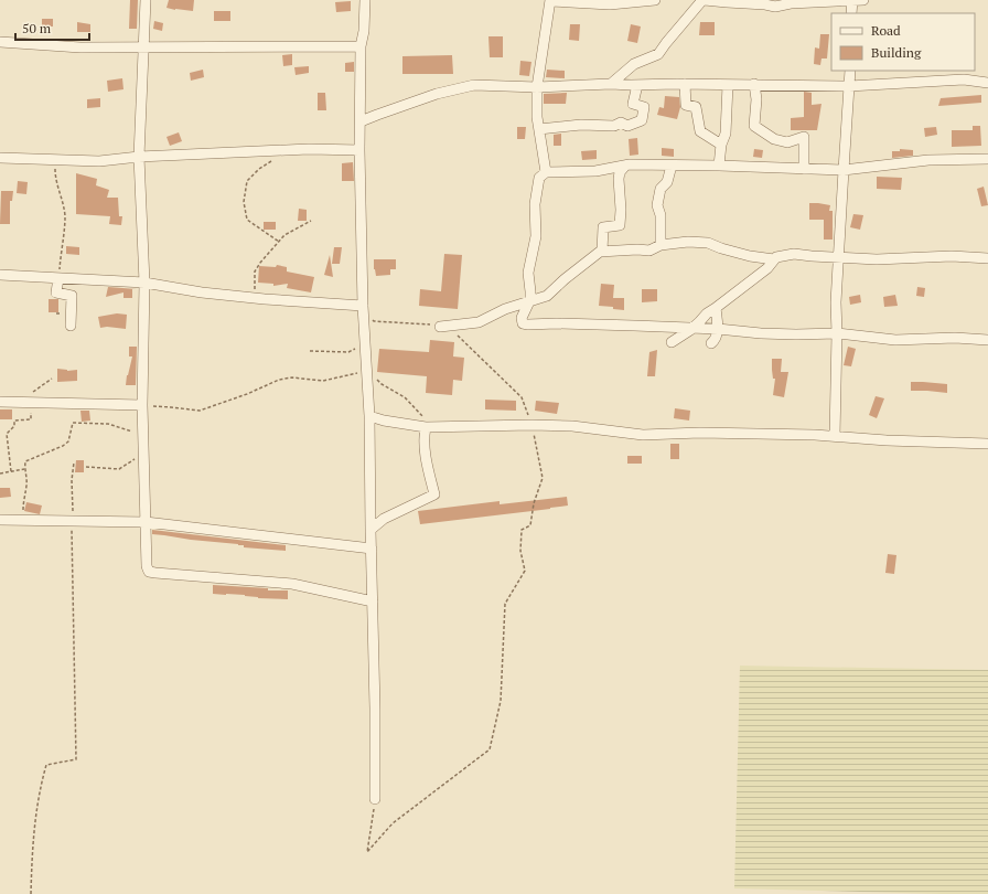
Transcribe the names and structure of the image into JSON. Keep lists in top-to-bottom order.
{
  "legend": ["Road", "Building"],
  "scale_bar": "50 m"
}
